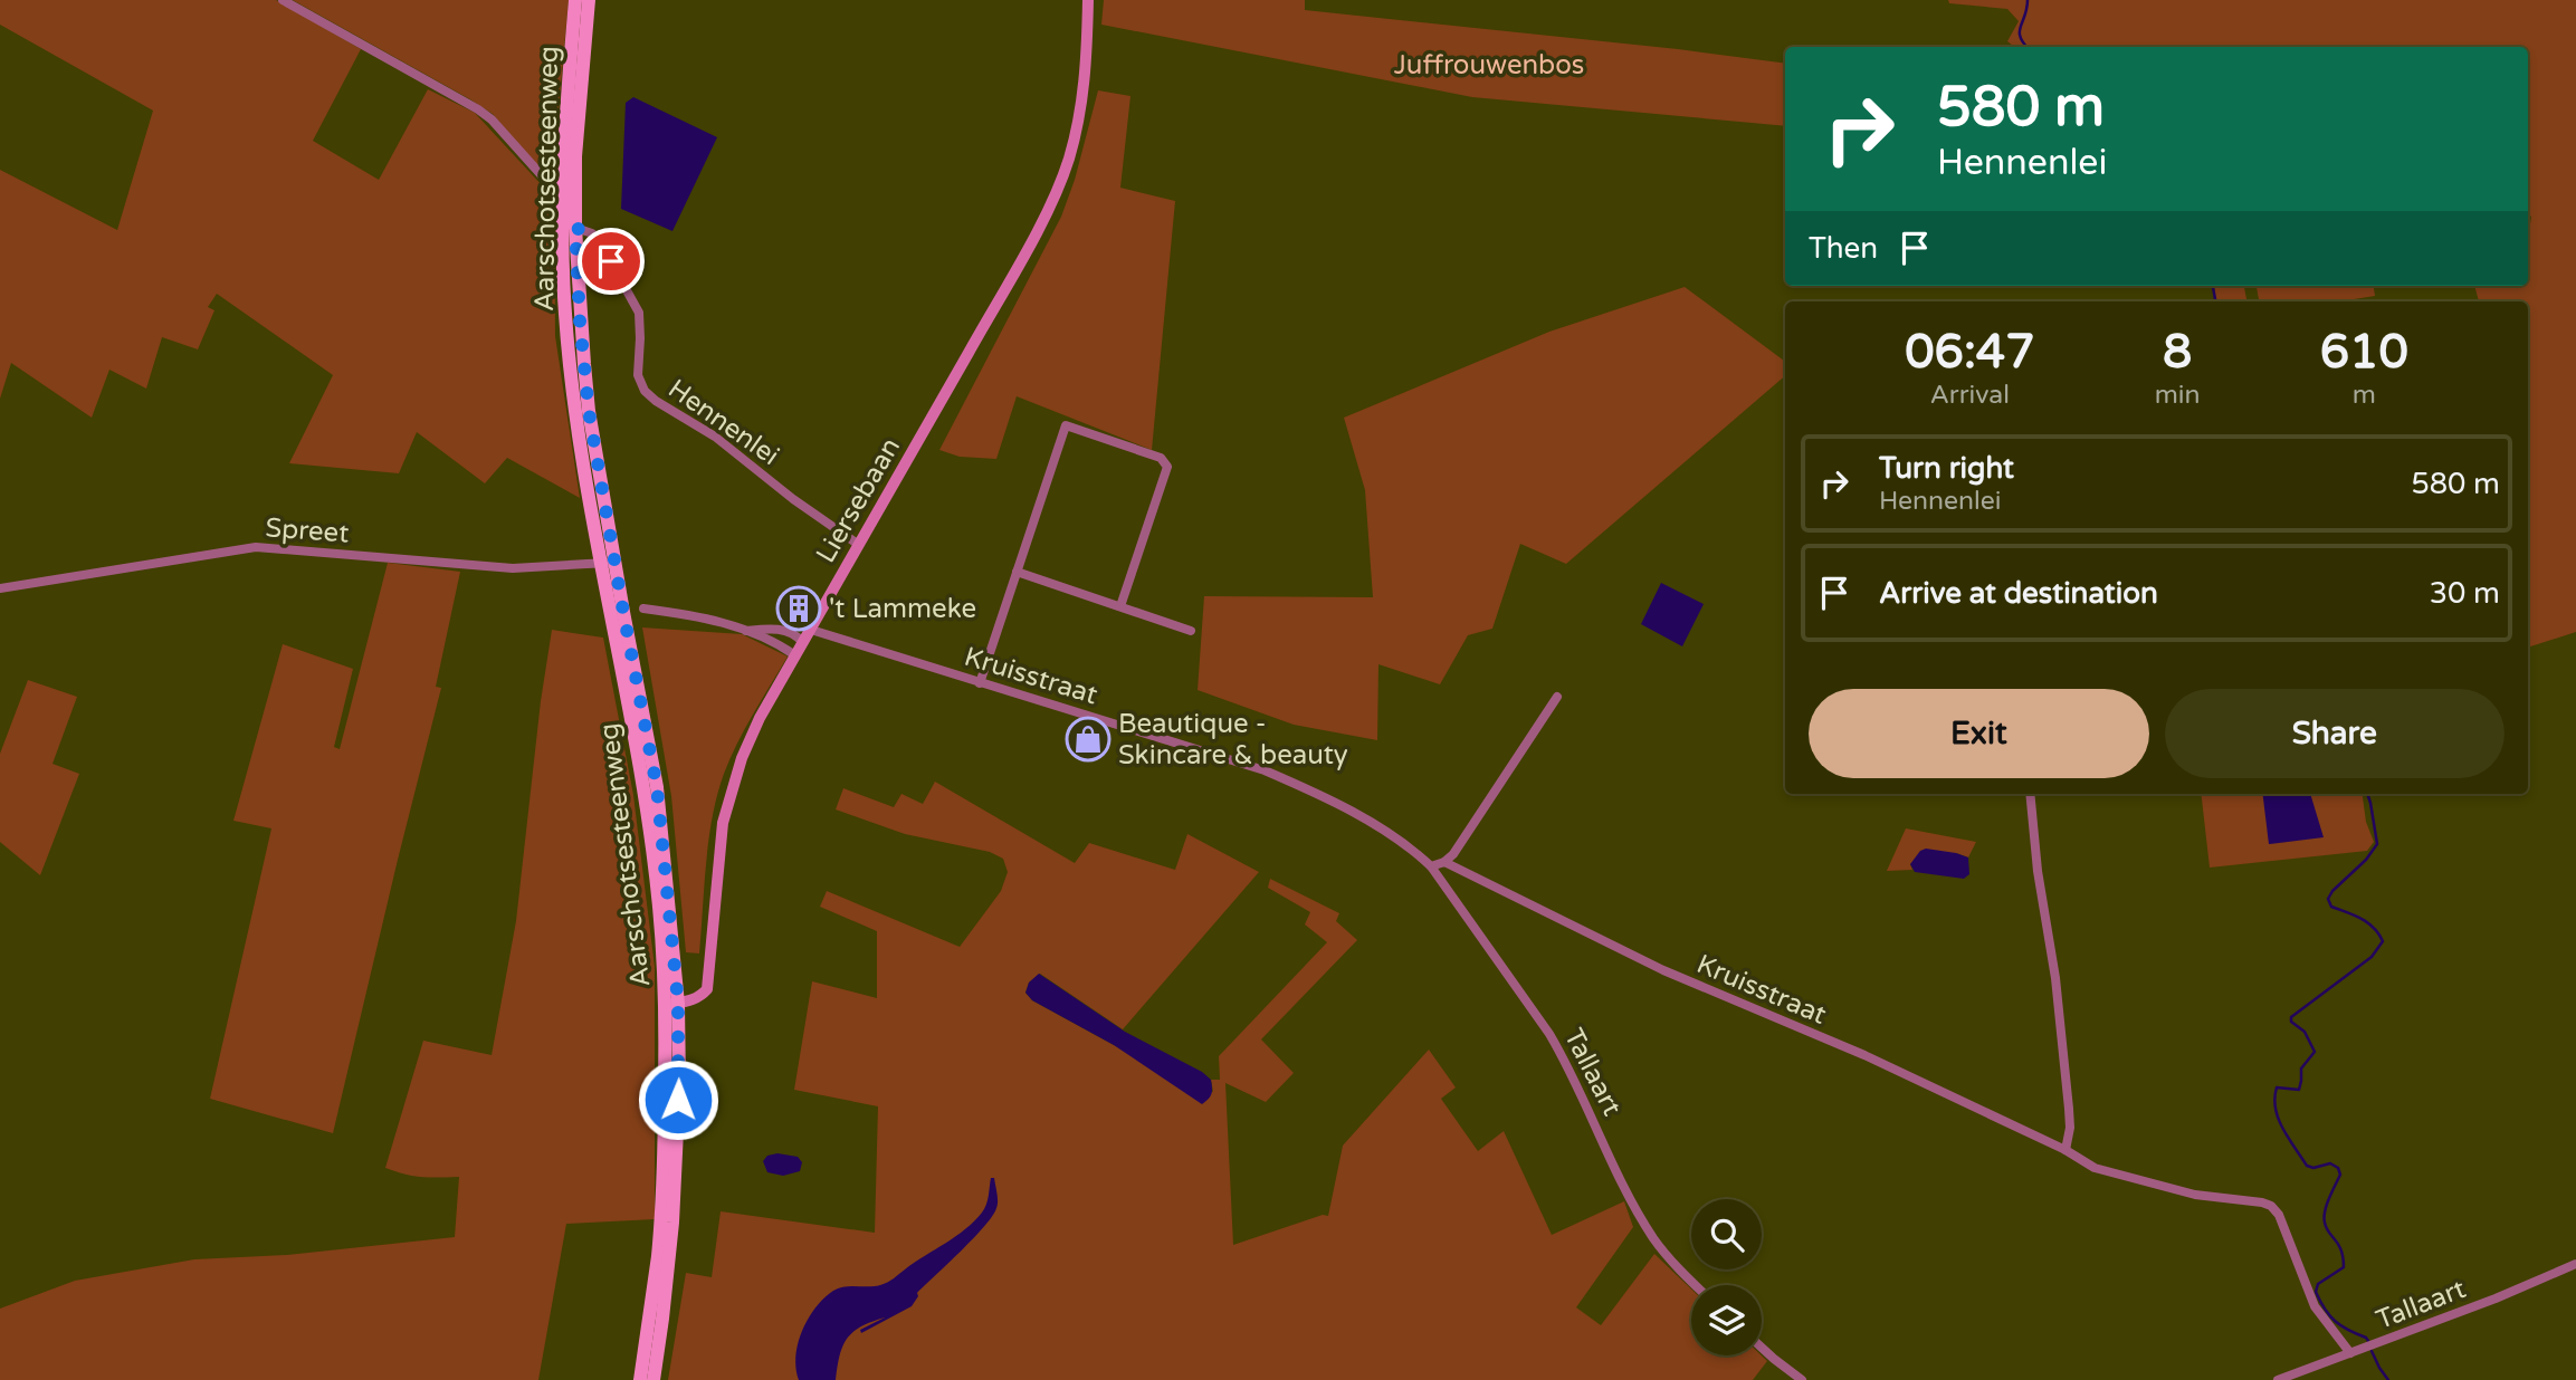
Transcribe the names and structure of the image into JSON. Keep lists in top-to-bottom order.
{
  "streets": {
    "main road": ["Aarschotsesteenweg"],
    "street": [
      "Hennenlei",
      "Liersebaan",
      "Spreet",
      "Kruisstraat",
      "Tallaart"
    ]
  },
  "crossings": [
    ["Aarschotsesteenweg", "Hennenlei"],
    ["Aarschotsesteenweg", "Liersebaan"],
    ["Aarschotsesteenweg", "Spreet"],
    ["Hennenlei", "Liersebaan"],
    ["Liersebaan", "Kruisstraat"],
    ["Kruisstraat", "Tallaart"]
  ],
  "parks": ["Juffrouwenbos"],
  "places": {
    "building": ["'t Lammeke"],
    "shop": ["Beautique - Skincare & beauty"]
  },
  "page": {
    "turn": ["580 m", "Hennenlei"],
    "then": "Then",
    "eta": [
      "06:47",
      "Arrival",
      "8",
      "min",
      "610",
      "m"
    ],
    "list": [
      {
        "name": "Turn right",
        "note": "Hennenlei",
        "value": "580 m"
      },
      {
        "name": "Arrive at destination",
        "value": "30 m"
      }
    ],
    "buttons": ["Exit", "Share"]
  }
}
